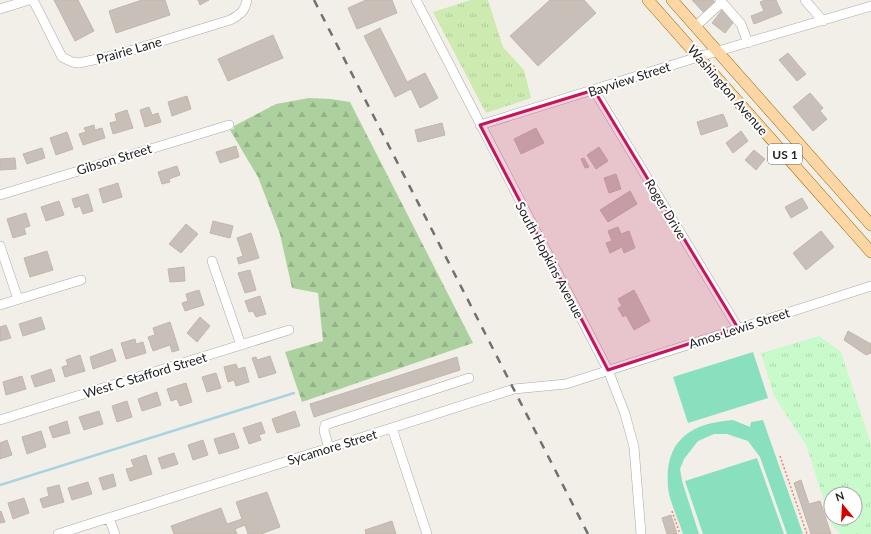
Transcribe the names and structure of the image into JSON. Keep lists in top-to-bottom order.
{
  "streets": {
    "main road": ["Washington Avenue", "US 1"],
    "street": [
      "Prairie Lane",
      "Bayview Street",
      "Gibson Street",
      "Roger Drive",
      "South Hopkins Avenue",
      "Amos Lewis Street",
      "West C Stafford Street",
      "Sycamore Street"
    ]
  },
  "crossings": [
    ["Bayview Street", "Washington Avenue"],
    ["Bayview Street", "Roger Drive"],
    ["Bayview Street", "South Hopkins Avenue"],
    ["Roger Drive", "Amos Lewis Street"],
    ["South Hopkins Avenue", "Amos Lewis Street"],
    ["South Hopkins Avenue", "Sycamore Street"],
    ["Amos Lewis Street", "Sycamore Street"]
  ],
  "north": "top"
}
